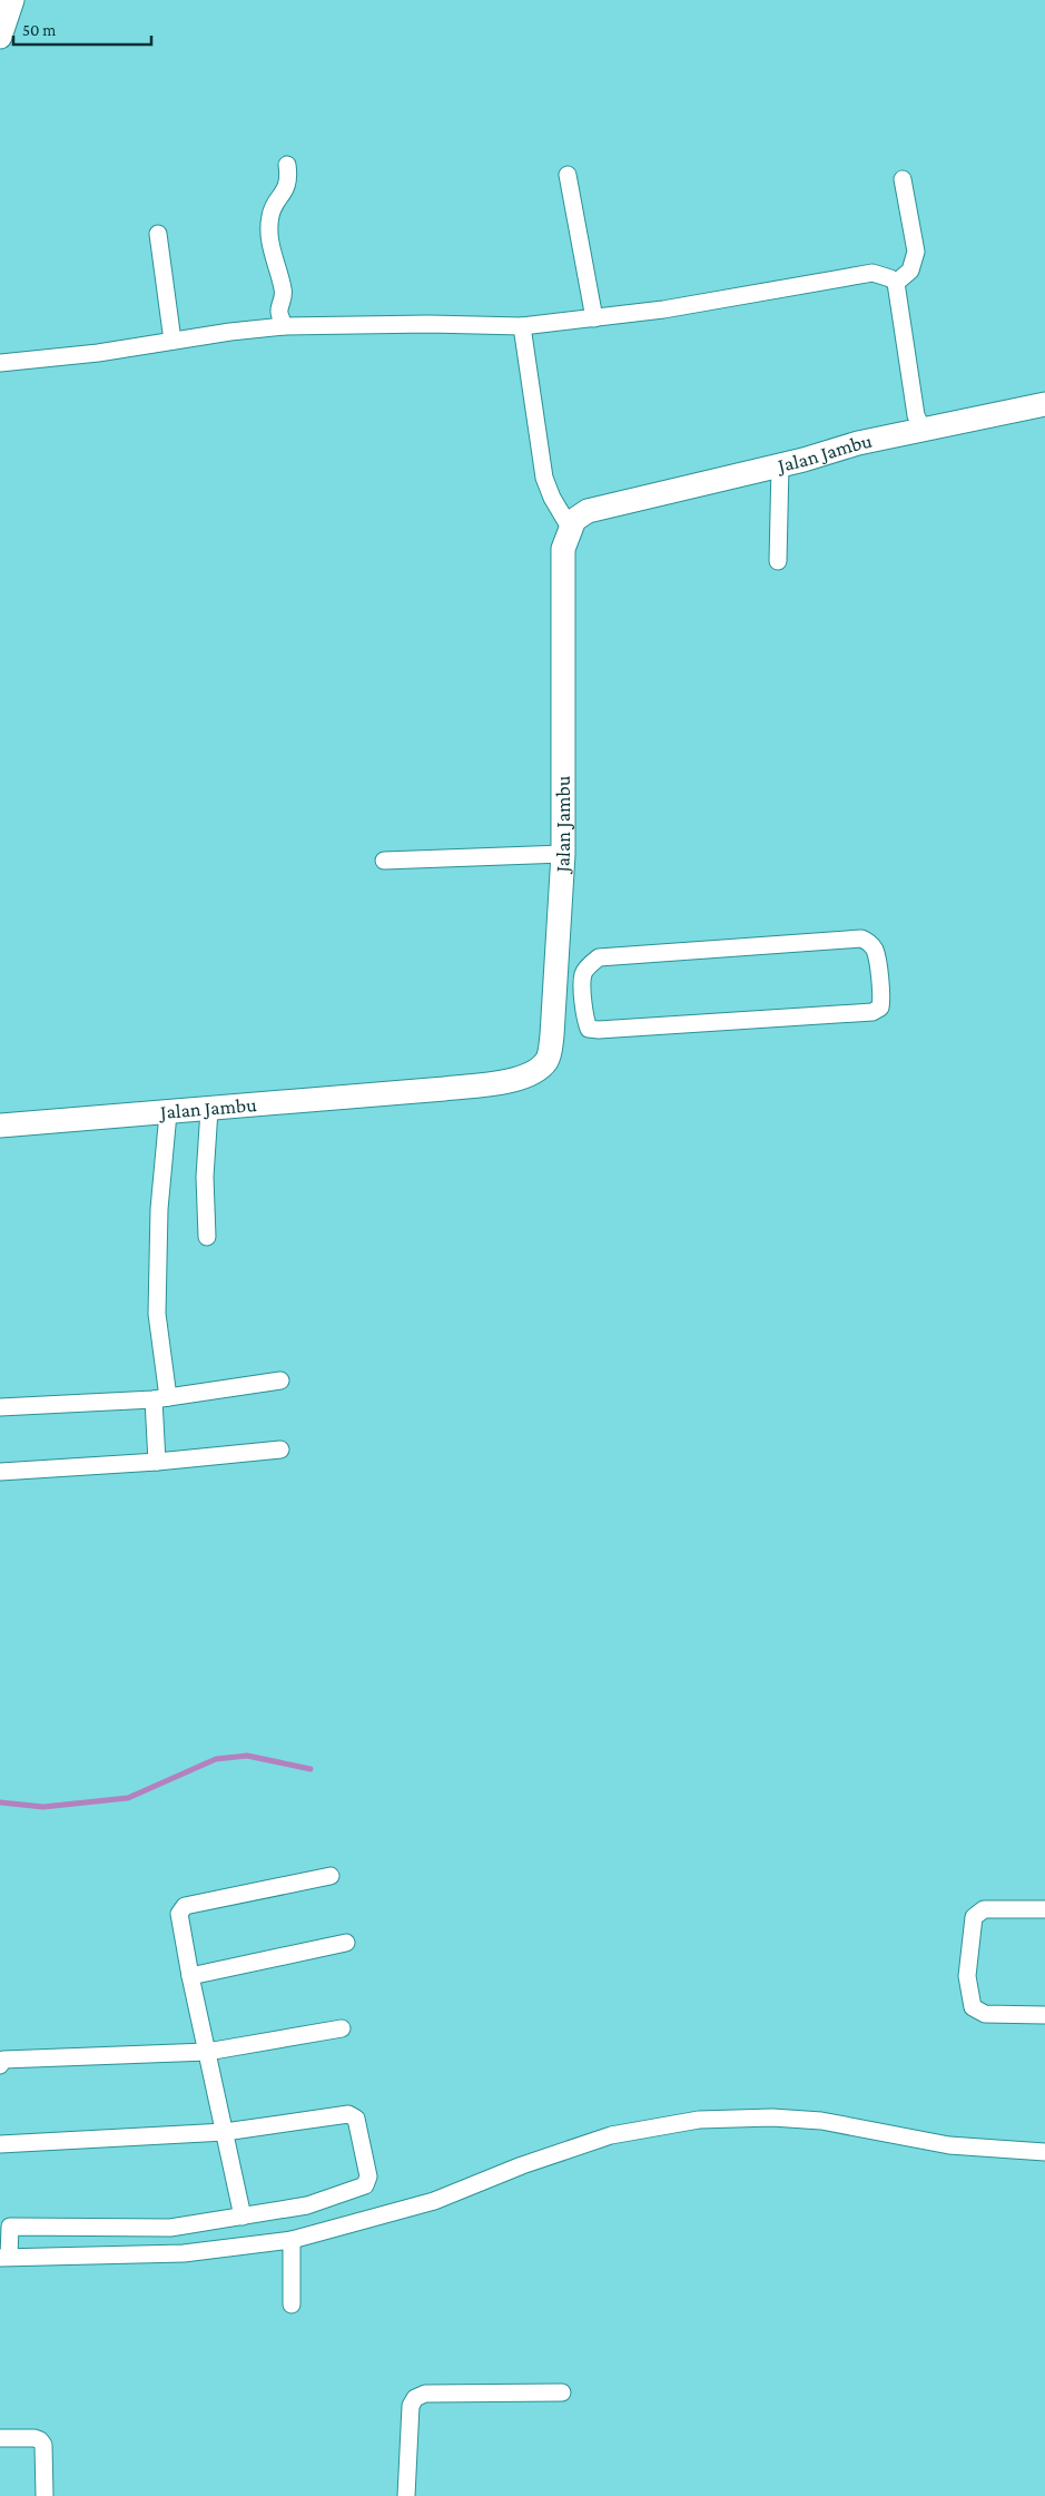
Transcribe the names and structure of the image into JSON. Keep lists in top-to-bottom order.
{
  "streets": {
    "street": ["Jalan Jambu"]
  },
  "scale_bar": "50 m"
}
